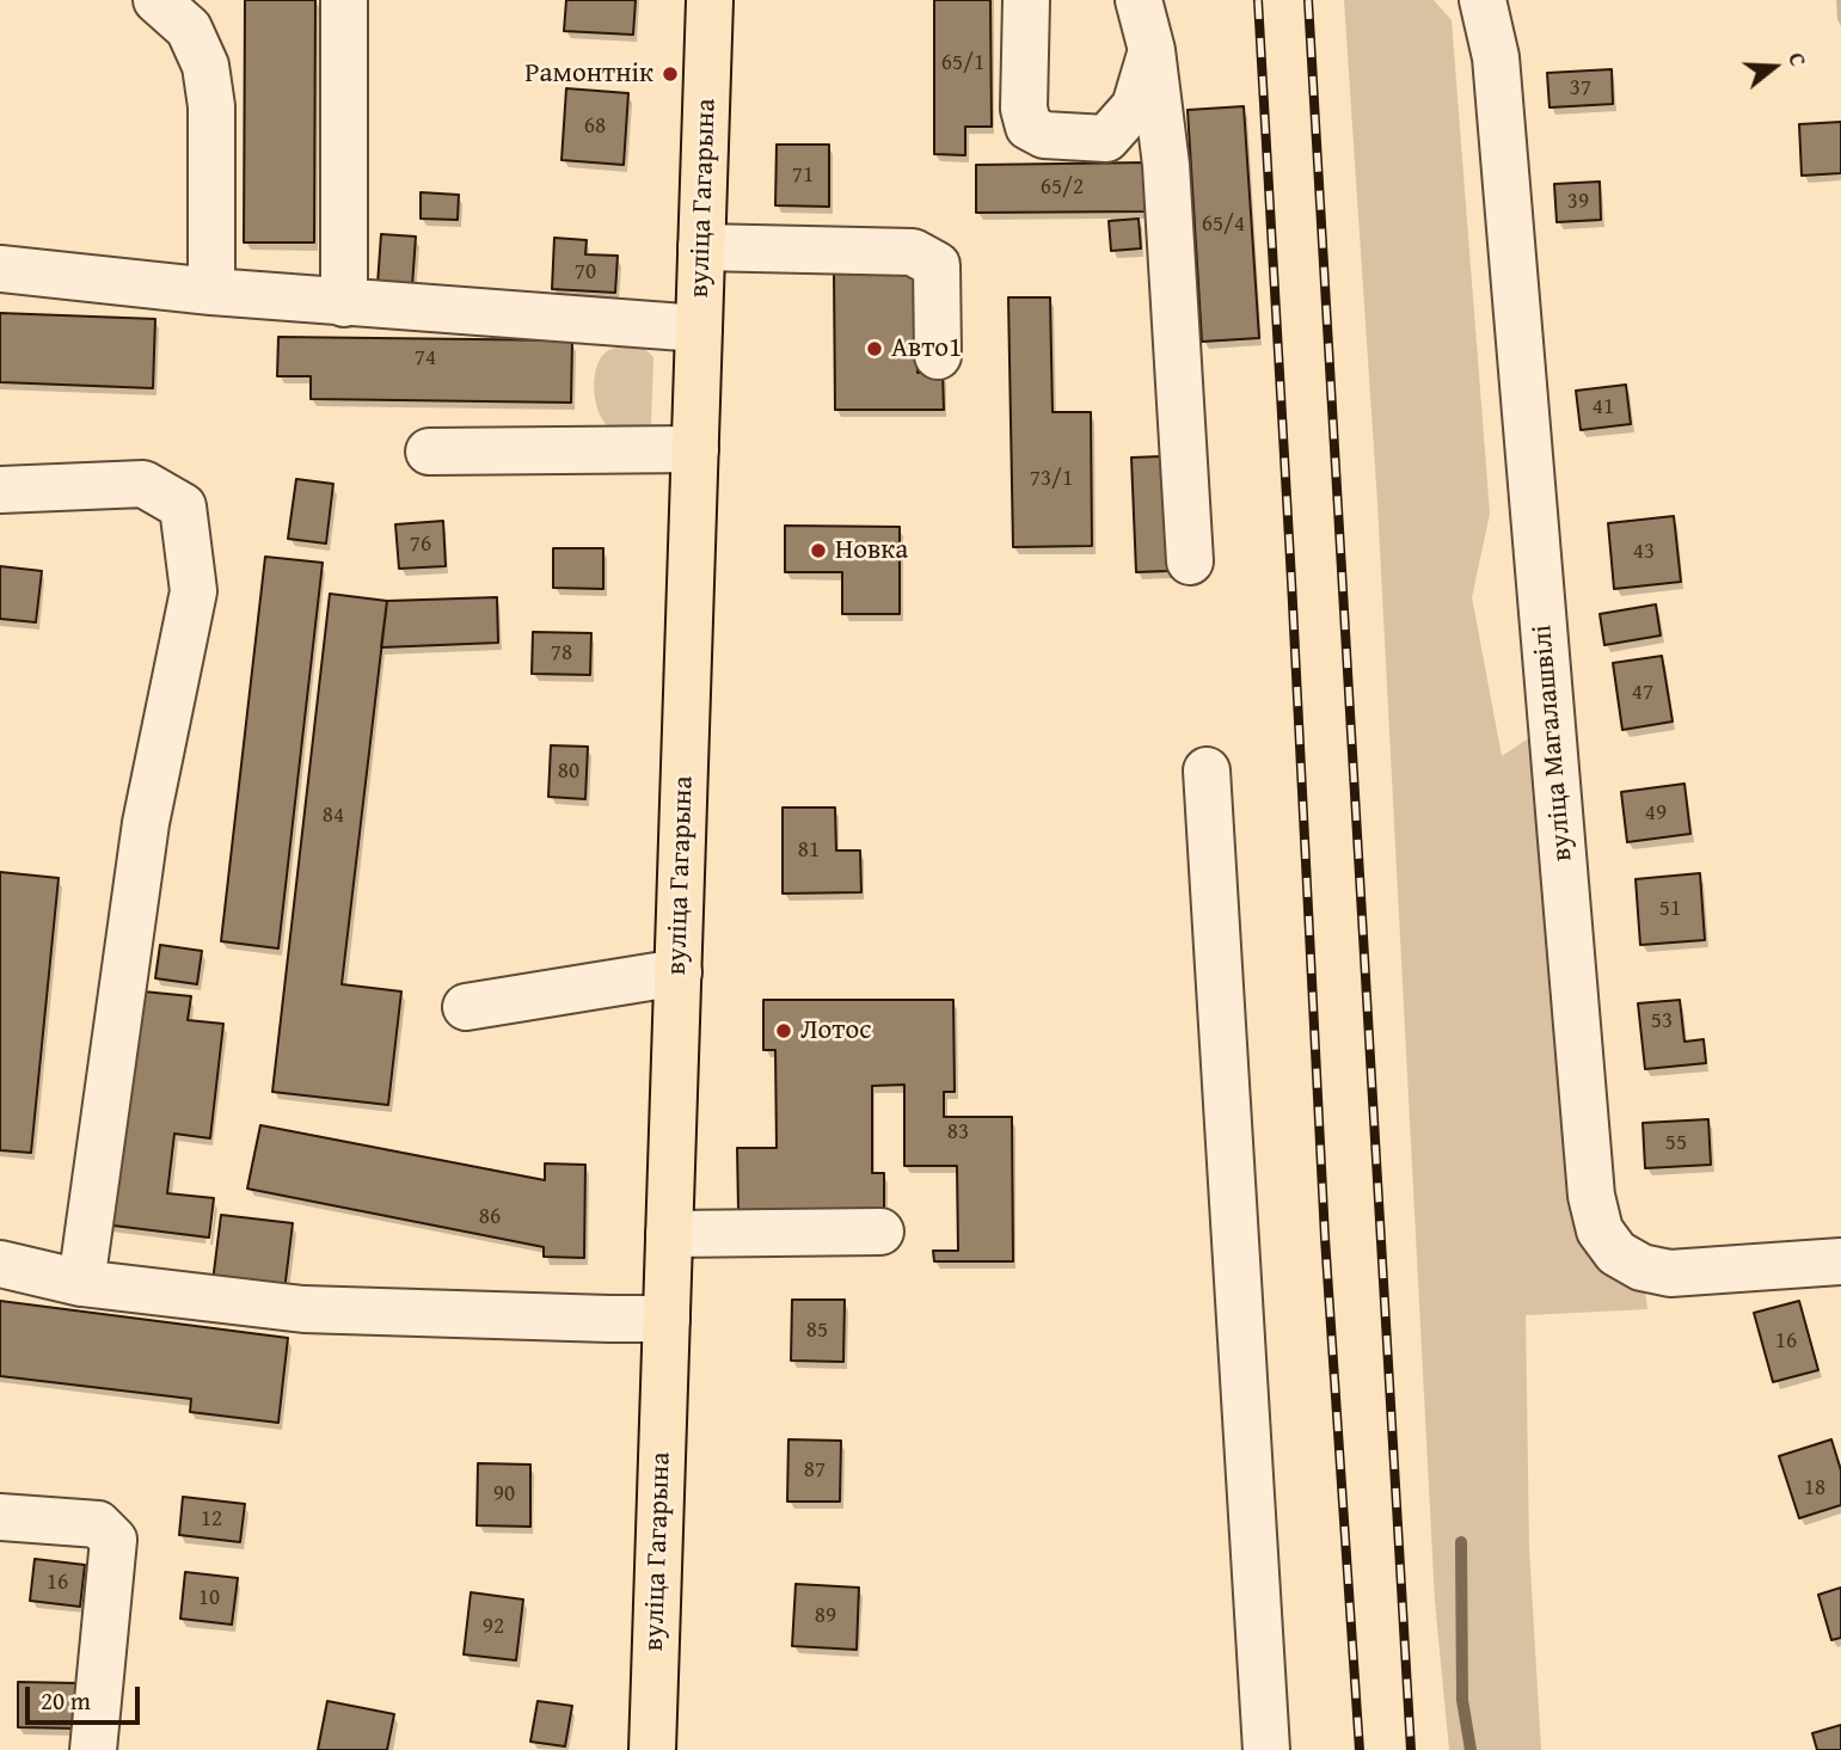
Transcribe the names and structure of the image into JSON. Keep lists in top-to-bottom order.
{
  "streets": {
    "main road": ["вуліца Гагарына"],
    "street": ["вуліца Магалашвілі"]
  },
  "places": [
    "Рамонтнік",
    "Авто1",
    "Новка",
    "Лотос"
  ],
  "house_numbers": [
    "65/1",
    "37",
    "68",
    "71",
    "65/2",
    "39",
    "65/4",
    "70",
    "74",
    "41",
    "73/1",
    "76",
    "43",
    "78",
    "47",
    "80",
    "49",
    "84",
    "81",
    "51",
    "53",
    "83",
    "55",
    "86",
    "85",
    "16",
    "87",
    "18",
    "90",
    "12",
    "16",
    "10",
    "89",
    "92"
  ],
  "scale_bar": "20 m",
  "north": "right"
}
